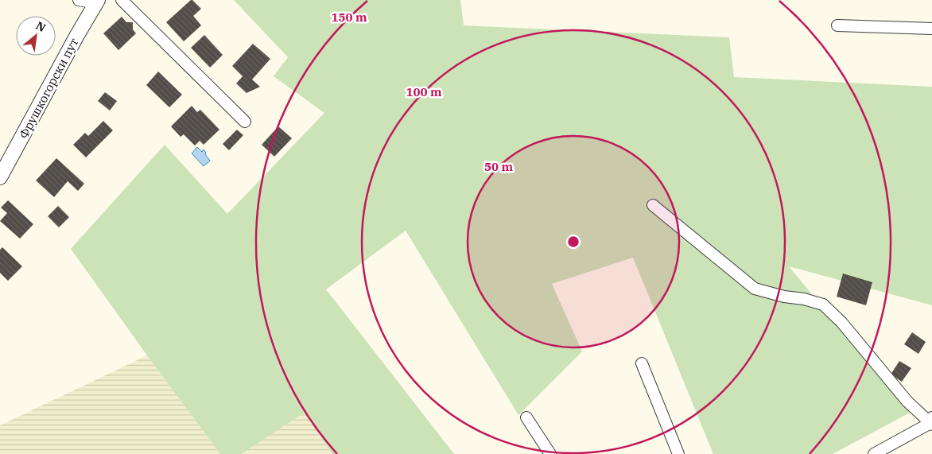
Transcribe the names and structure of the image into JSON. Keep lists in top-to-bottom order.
{
  "streets": {
    "street": ["Фрушкогорски пут"]
  },
  "north": "top right",
  "rings": ["150 m", "100 m", "50 m"]
}
